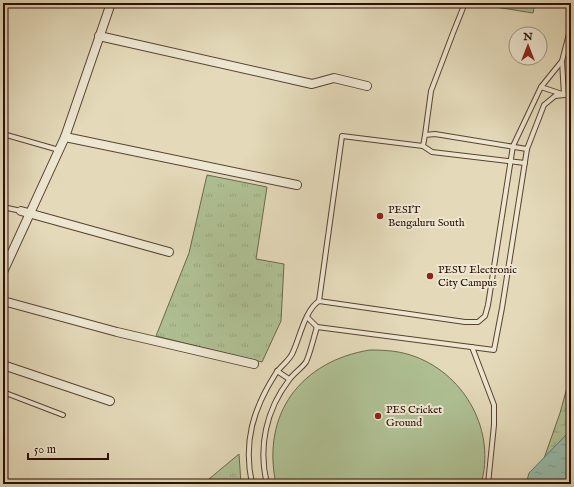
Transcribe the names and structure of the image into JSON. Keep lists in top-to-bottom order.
{
  "places": ["PESIT Bengaluru South", "PESU Electronic City Campus", "PES Cricket Ground"],
  "scale_bar": "50 m",
  "north": "top"
}
